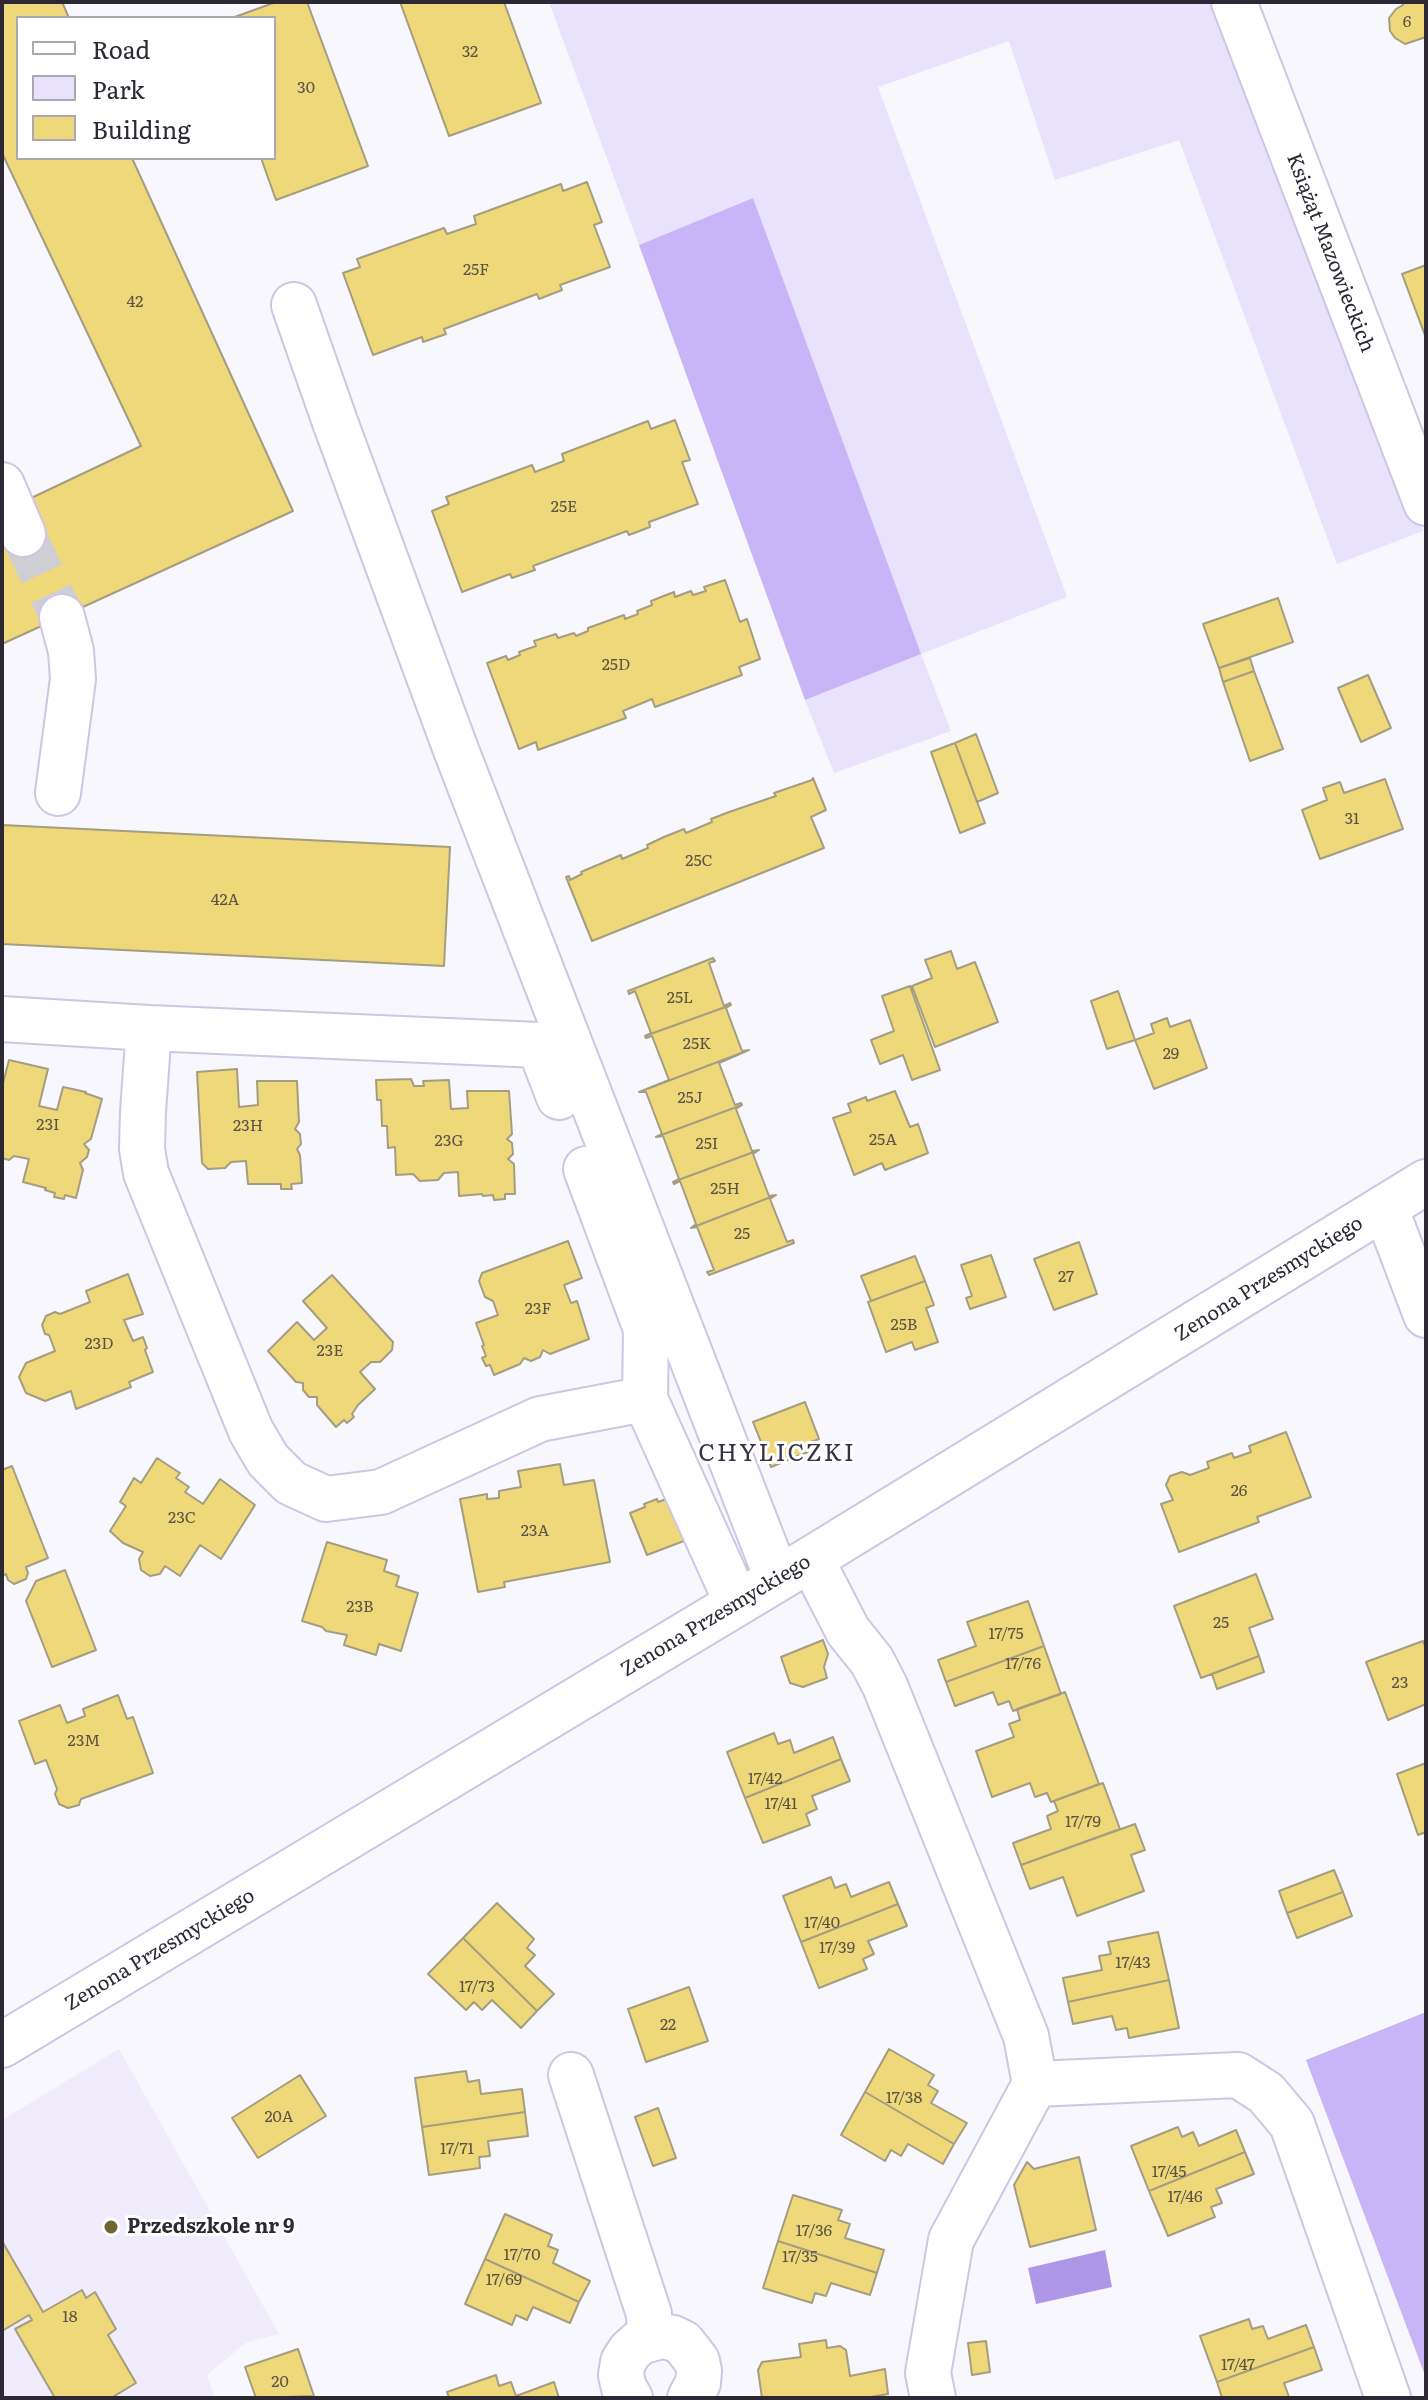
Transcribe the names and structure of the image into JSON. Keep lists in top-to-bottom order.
{
  "streets": {
    "street": ["Książąt Mazowieckich", "Zenona Przesmyckiego"]
  },
  "districts": ["CHYLICZKI"],
  "places": ["Przedszkole nr 9"],
  "house_numbers": [
    "6",
    "32",
    "30",
    "25F",
    "42",
    "25E",
    "25D",
    "31",
    "25C",
    "42A",
    "25L",
    "25K",
    "29",
    "25J",
    "23I",
    "23H",
    "25A",
    "23G",
    "25I",
    "25H",
    "25",
    "27",
    "23F",
    "25B",
    "23D",
    "23E",
    "26",
    "23C",
    "23A",
    "23B",
    "25",
    "17/75",
    "17/76",
    "23",
    "23M",
    "17/42",
    "17/41",
    "17/79",
    "17/40",
    "17/39",
    "17/43",
    "17/73",
    "22",
    "17/38",
    "20A",
    "17/71",
    "17/45",
    "17/46",
    "17/36",
    "17/70",
    "17/35",
    "17/69",
    "18",
    "17/47",
    "20"
  ],
  "legend": ["Road", "Park", "Building"]
}
